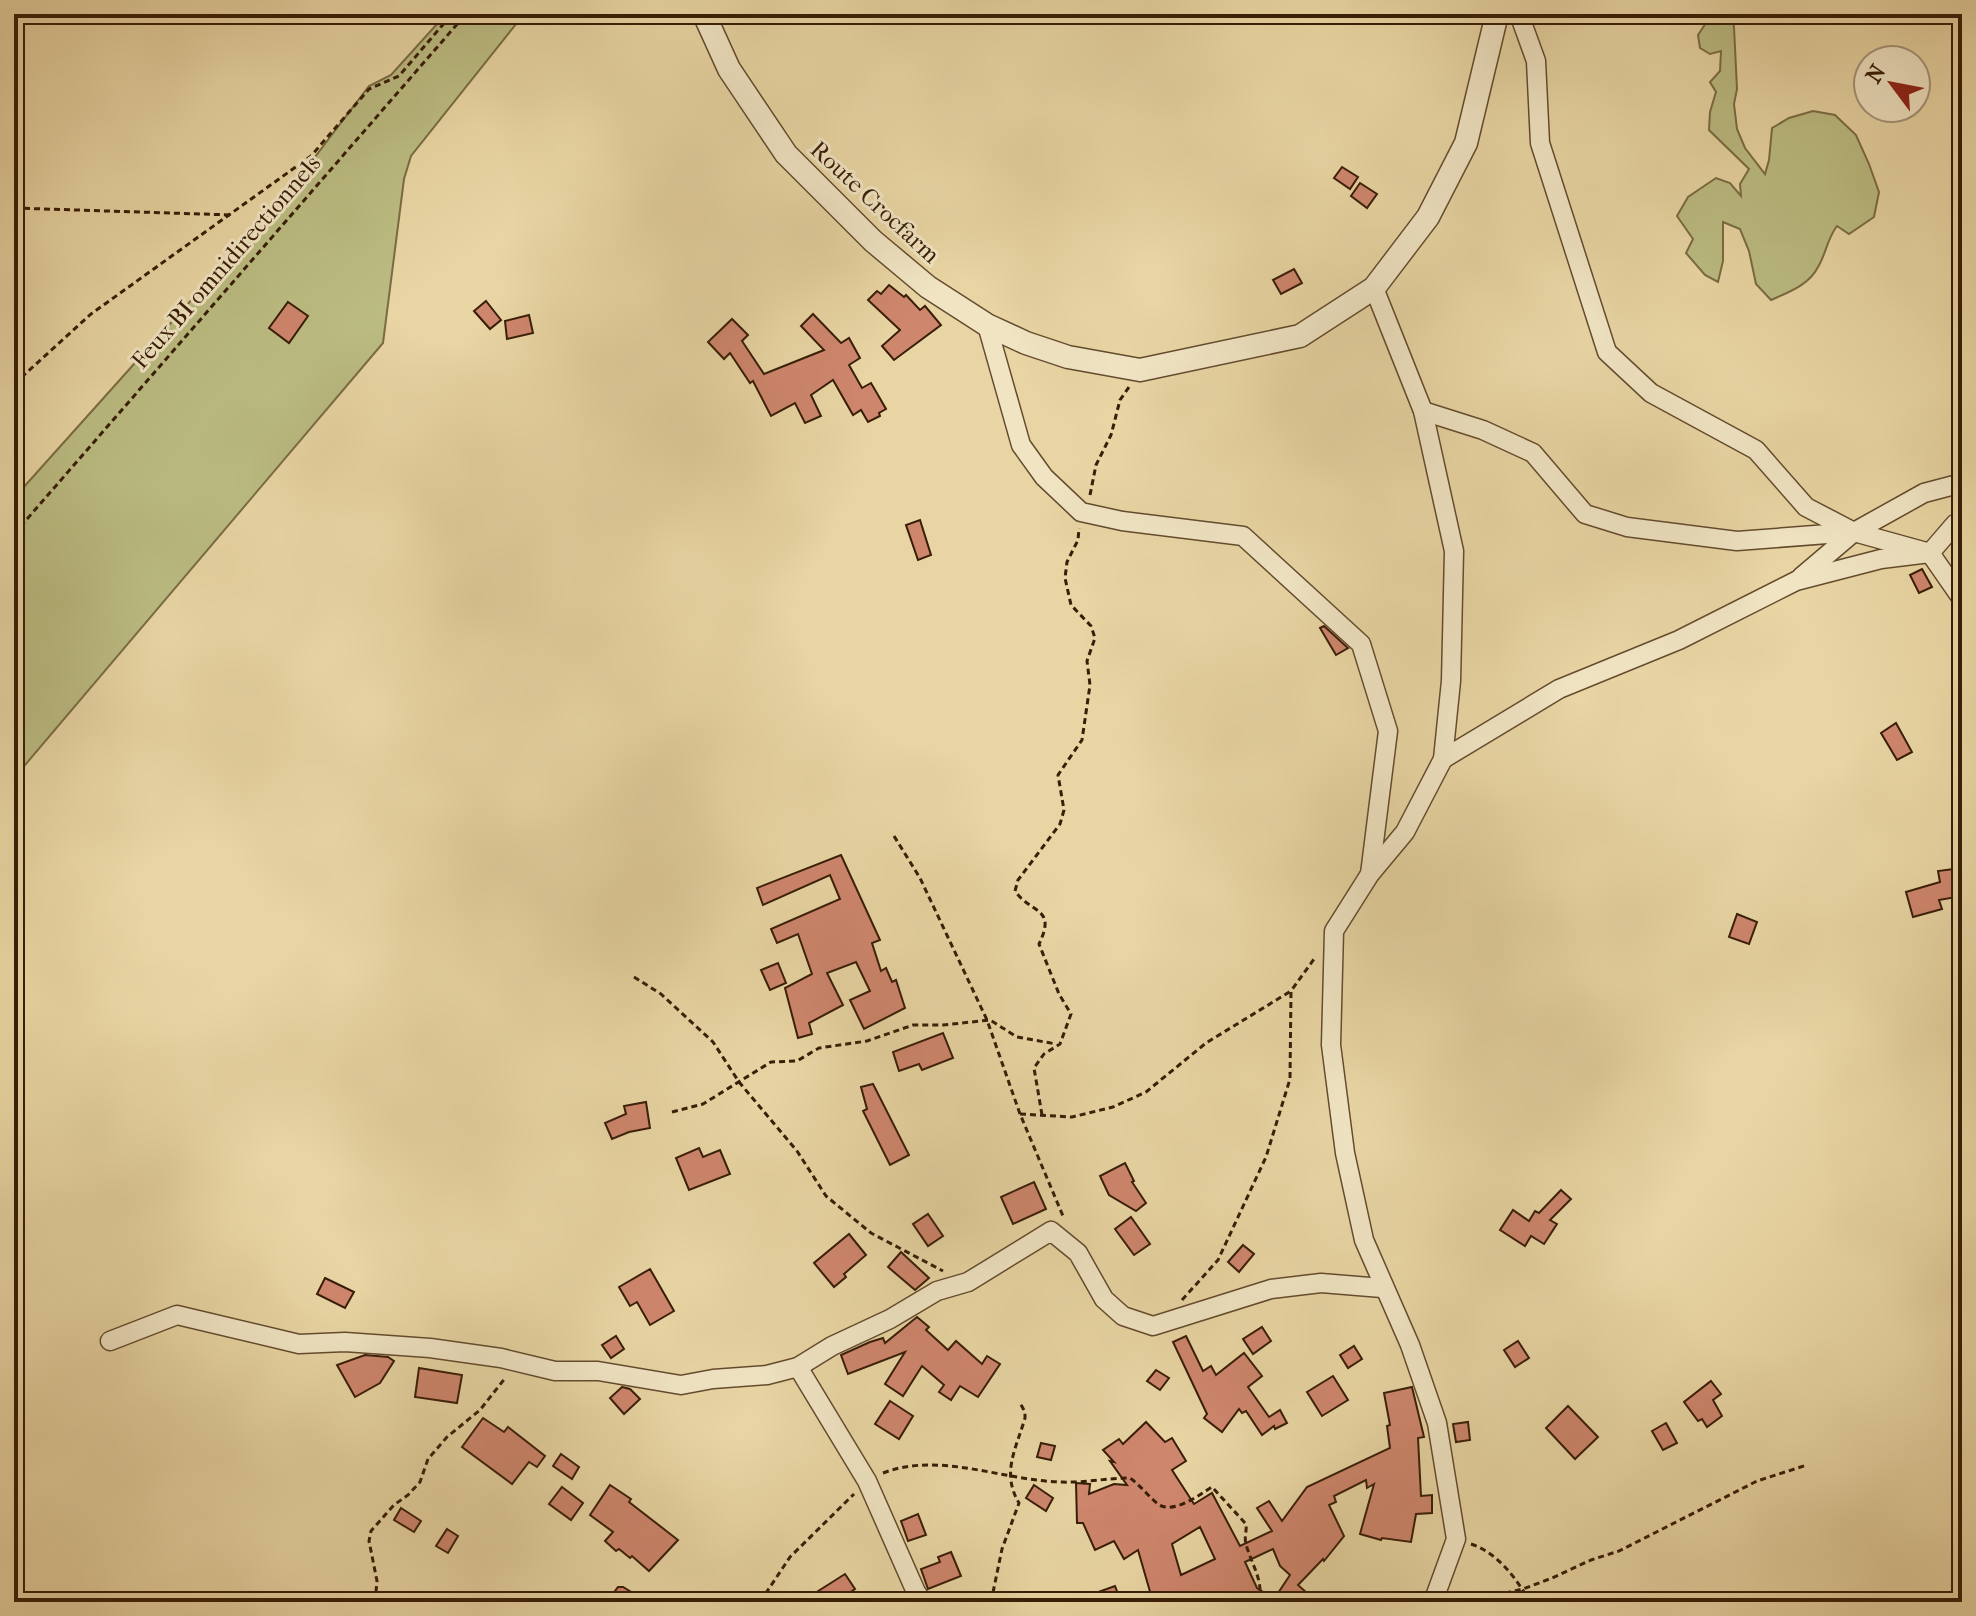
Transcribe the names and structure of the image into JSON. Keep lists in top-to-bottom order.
{
  "streets": {
    "street": ["Route Crocfarm"],
    "path": ["Feux BI omnidirectionnels"]
  },
  "north": "top left"
}
